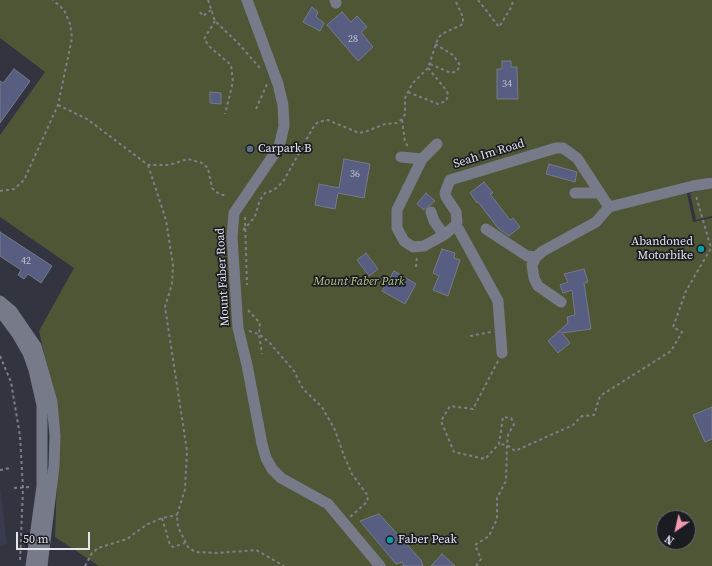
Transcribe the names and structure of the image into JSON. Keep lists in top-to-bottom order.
{
  "streets": {
    "street": ["Seah Im Road", "Mount Faber Road"]
  },
  "parks": ["Mount Faber Park"],
  "places": ["Carpark B", "Abandoned Motorbike", "Faber Peak"],
  "house_numbers": [
    "28",
    "34",
    "36",
    "42"
  ],
  "scale_bar": "50 m",
  "north": "bottom left"
}
